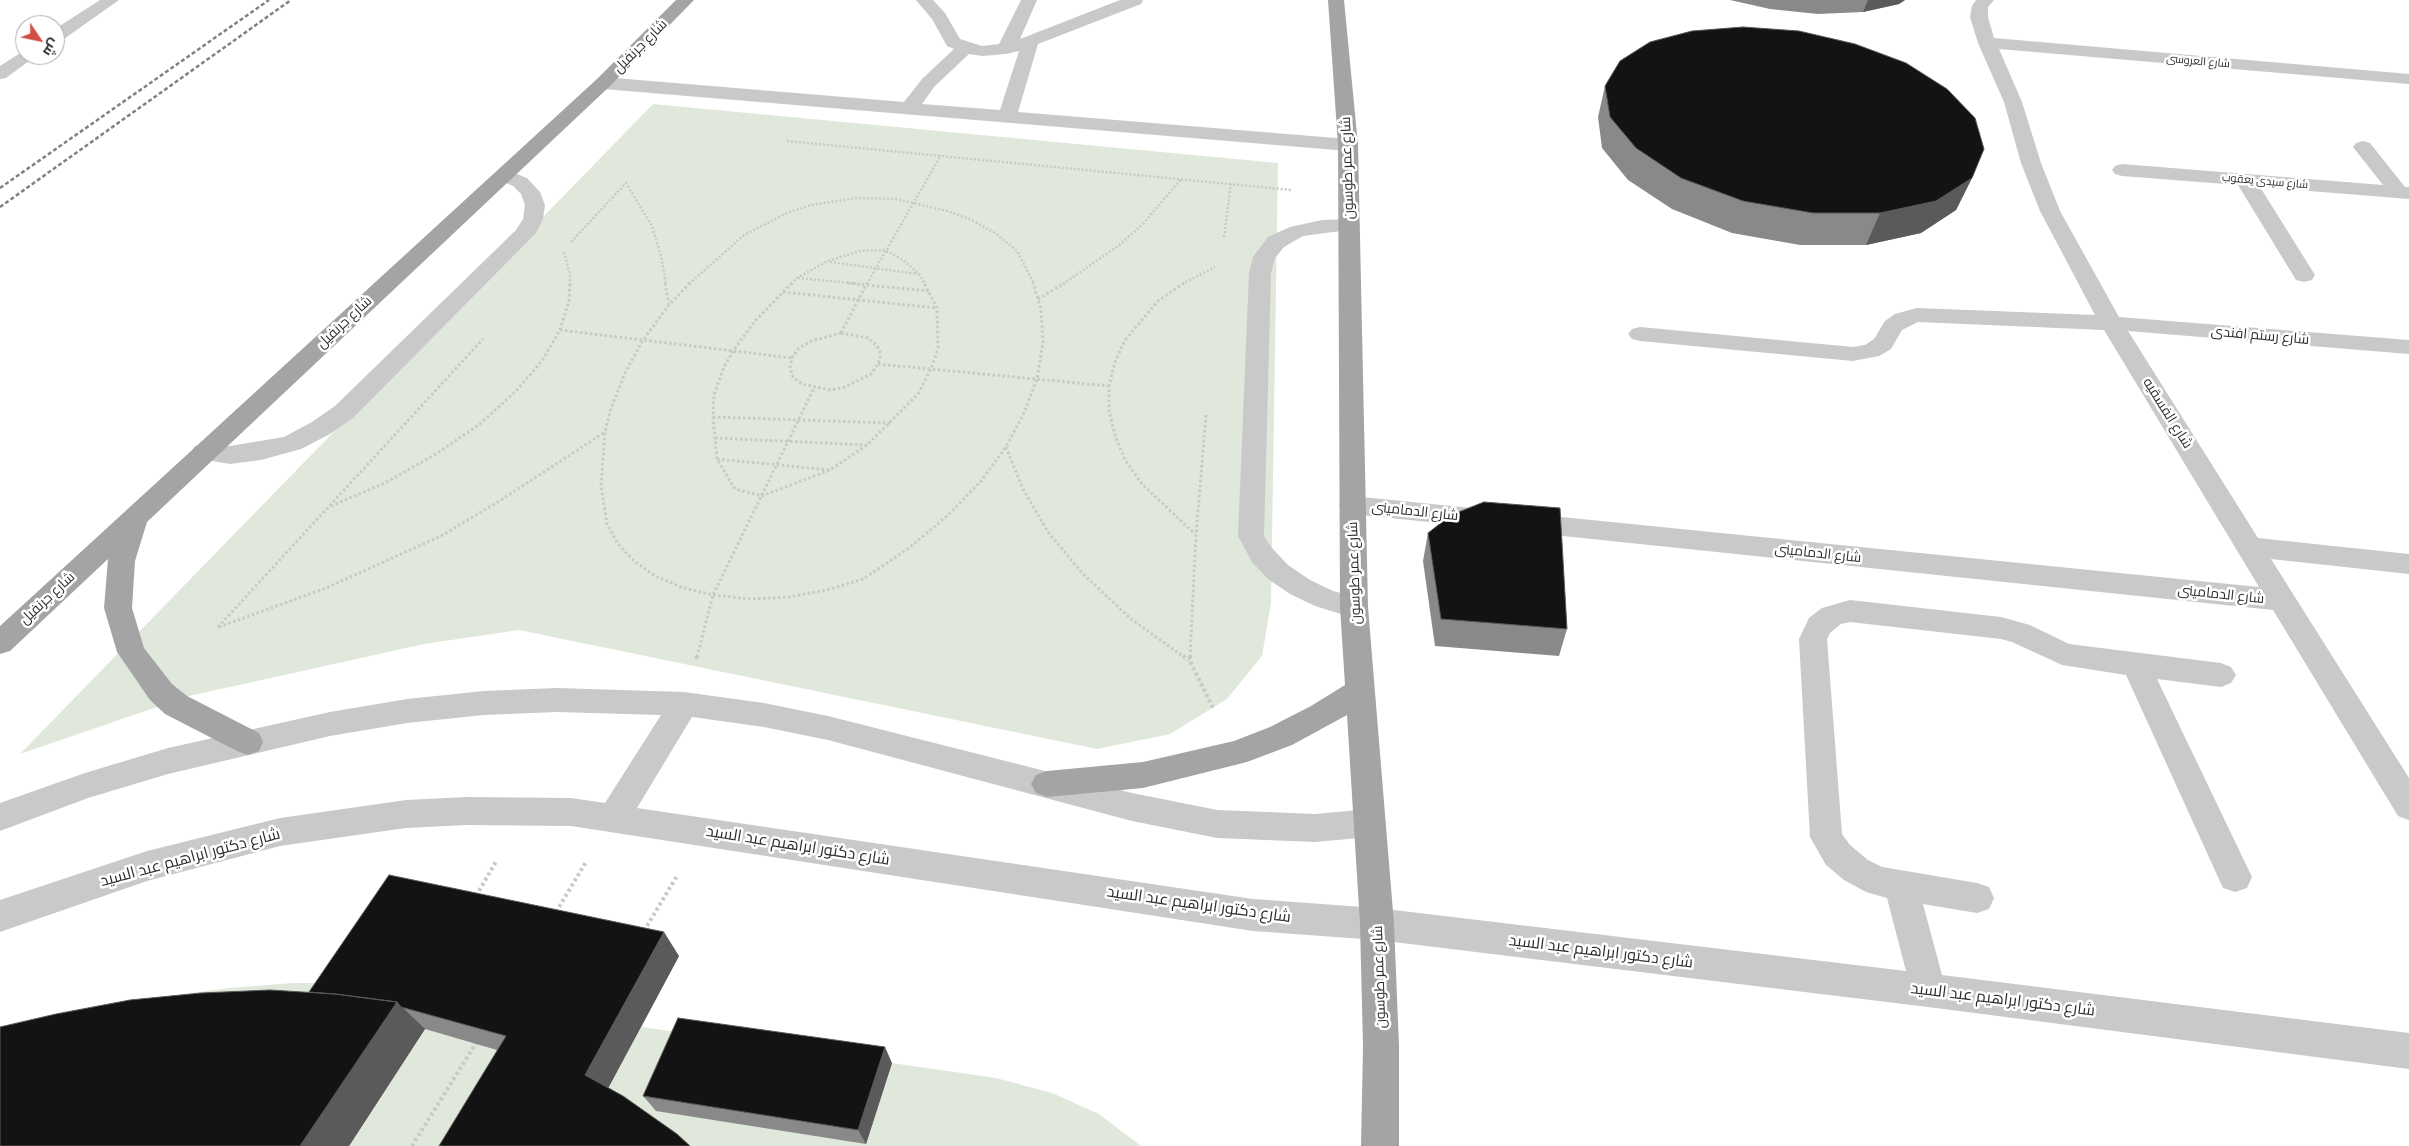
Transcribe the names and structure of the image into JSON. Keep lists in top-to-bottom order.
{
  "streets": {
    "main road": ["شارع جرنفيل", "شارع عمر طوسون"],
    "street": [
      "شارع العروسى",
      "شارع سيدى يعقوب",
      "شارع رستم افندى",
      "شارع الفسقيه",
      "شارع الدمامينى",
      "شارع دكتور ابراهيم عبد السيد"
    ]
  },
  "crossings": [
    ["شارع العروسى", "شارع الفسقيه"],
    ["شارع عمر طوسون", "شارع الدمامينى"],
    ["شارع عمر طوسون", "شارع دكتور ابراهيم عبد السيد"],
    ["شارع رستم افندى", "شارع الفسقيه"],
    ["شارع الفسقيه", "شارع الدمامينى"]
  ],
  "north": "bottom right"
}
